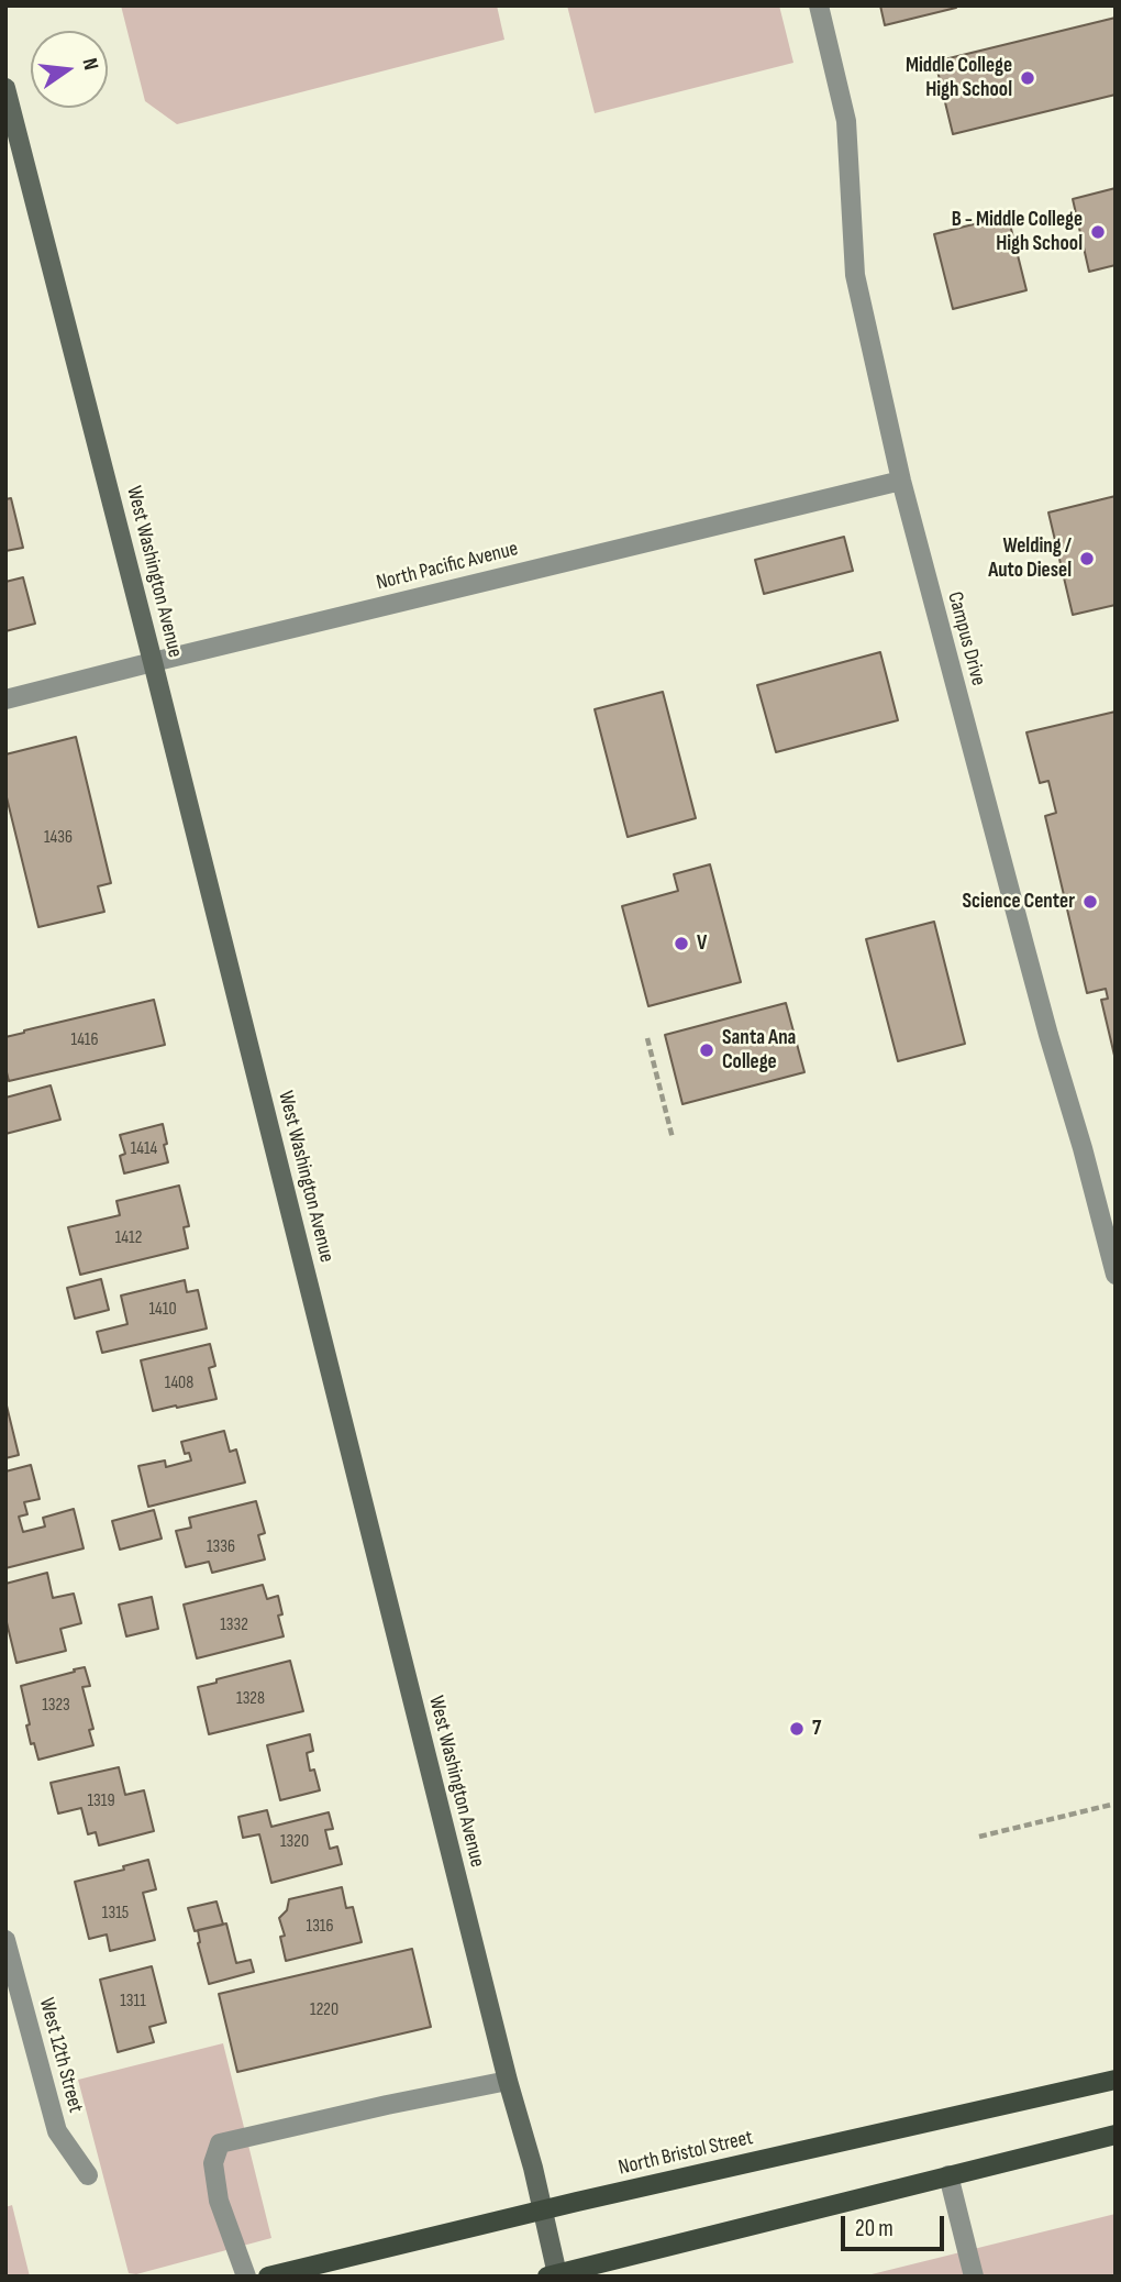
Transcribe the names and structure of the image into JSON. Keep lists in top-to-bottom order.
{
  "streets": {
    "main road": ["North Bristol Street"],
    "street": [
      "North Pacific Avenue",
      "West Washington Avenue",
      "Campus Drive",
      "West 12th Street"
    ]
  },
  "crossings": [
    ["North Pacific Avenue", "West Washington Avenue"],
    ["North Pacific Avenue", "Campus Drive"],
    ["West Washington Avenue", "North Bristol Street"]
  ],
  "places": [
    "Middle College High School",
    "B - Middle College High School",
    "Welding / Auto Diesel",
    "Science Center",
    "V",
    "Santa Ana College",
    "7"
  ],
  "house_numbers": [
    "1436",
    "1416",
    "1414",
    "1412",
    "1410",
    "1408",
    "1336",
    "1332",
    "1328",
    "1323",
    "1319",
    "1320",
    "1315",
    "1316",
    "1311",
    "1220"
  ],
  "scale_bar": "20 m",
  "north": "right"
}
